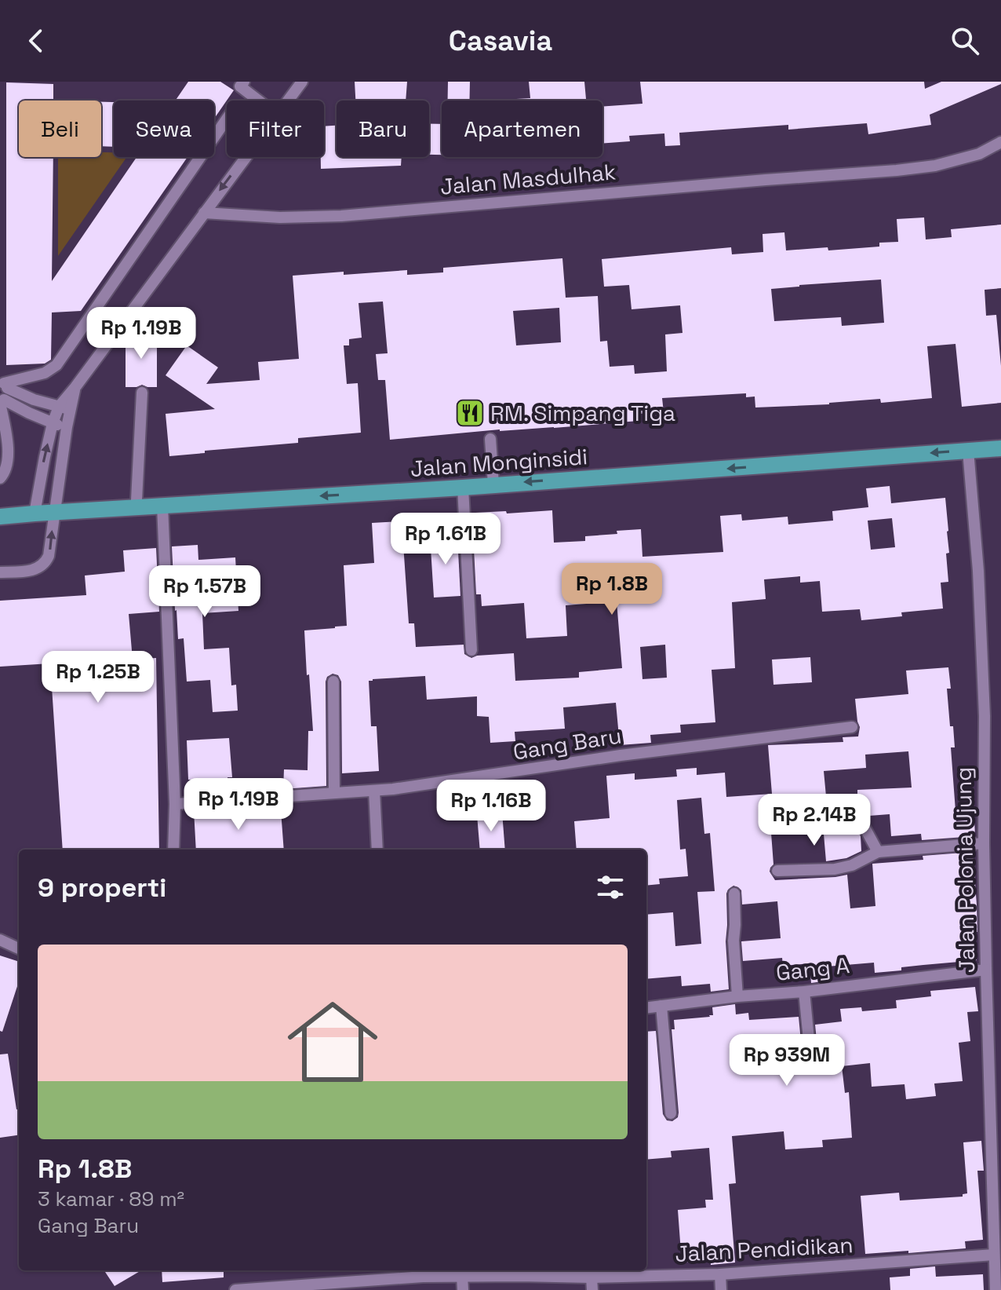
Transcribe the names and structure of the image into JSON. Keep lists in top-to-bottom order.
{
  "streets": {
    "main road": ["Jalan Monginsidi"],
    "street": [
      "Jalan Masdulhak",
      "Gang Baru",
      "Jalan Polonia Ujung",
      "Gang A",
      "Jalan Pendidikan"
    ]
  },
  "crossings": [
    ["Jalan Monginsidi", "Jalan Polonia Ujung"],
    ["Jalan Polonia Ujung", "Gang A"],
    ["Jalan Polonia Ujung", "Jalan Pendidikan"]
  ],
  "one_way": ["Jalan Monginsidi"],
  "places": {
    "restaurant": ["RM. Simpang Tiga"]
  },
  "page": {
    "header": "Casavia",
    "chip": [
      "Beli",
      "Sewa",
      "Filter",
      "Baru",
      "Apartemen"
    ],
    "price": [
      "Rp 1.19B",
      "Rp 1.61B",
      "Rp 1.8B",
      "Rp 1.57B",
      "Rp 1.25B",
      "Rp 1.19B",
      "Rp 1.16B",
      "Rp 2.14B",
      "Rp 939M"
    ],
    "heading": "9 properti",
    "list": [
      {
        "name": "Rp 1.8B",
        "note": "3 kamar · 89 m² · Gang Baru"
      }
    ]
  }
}
